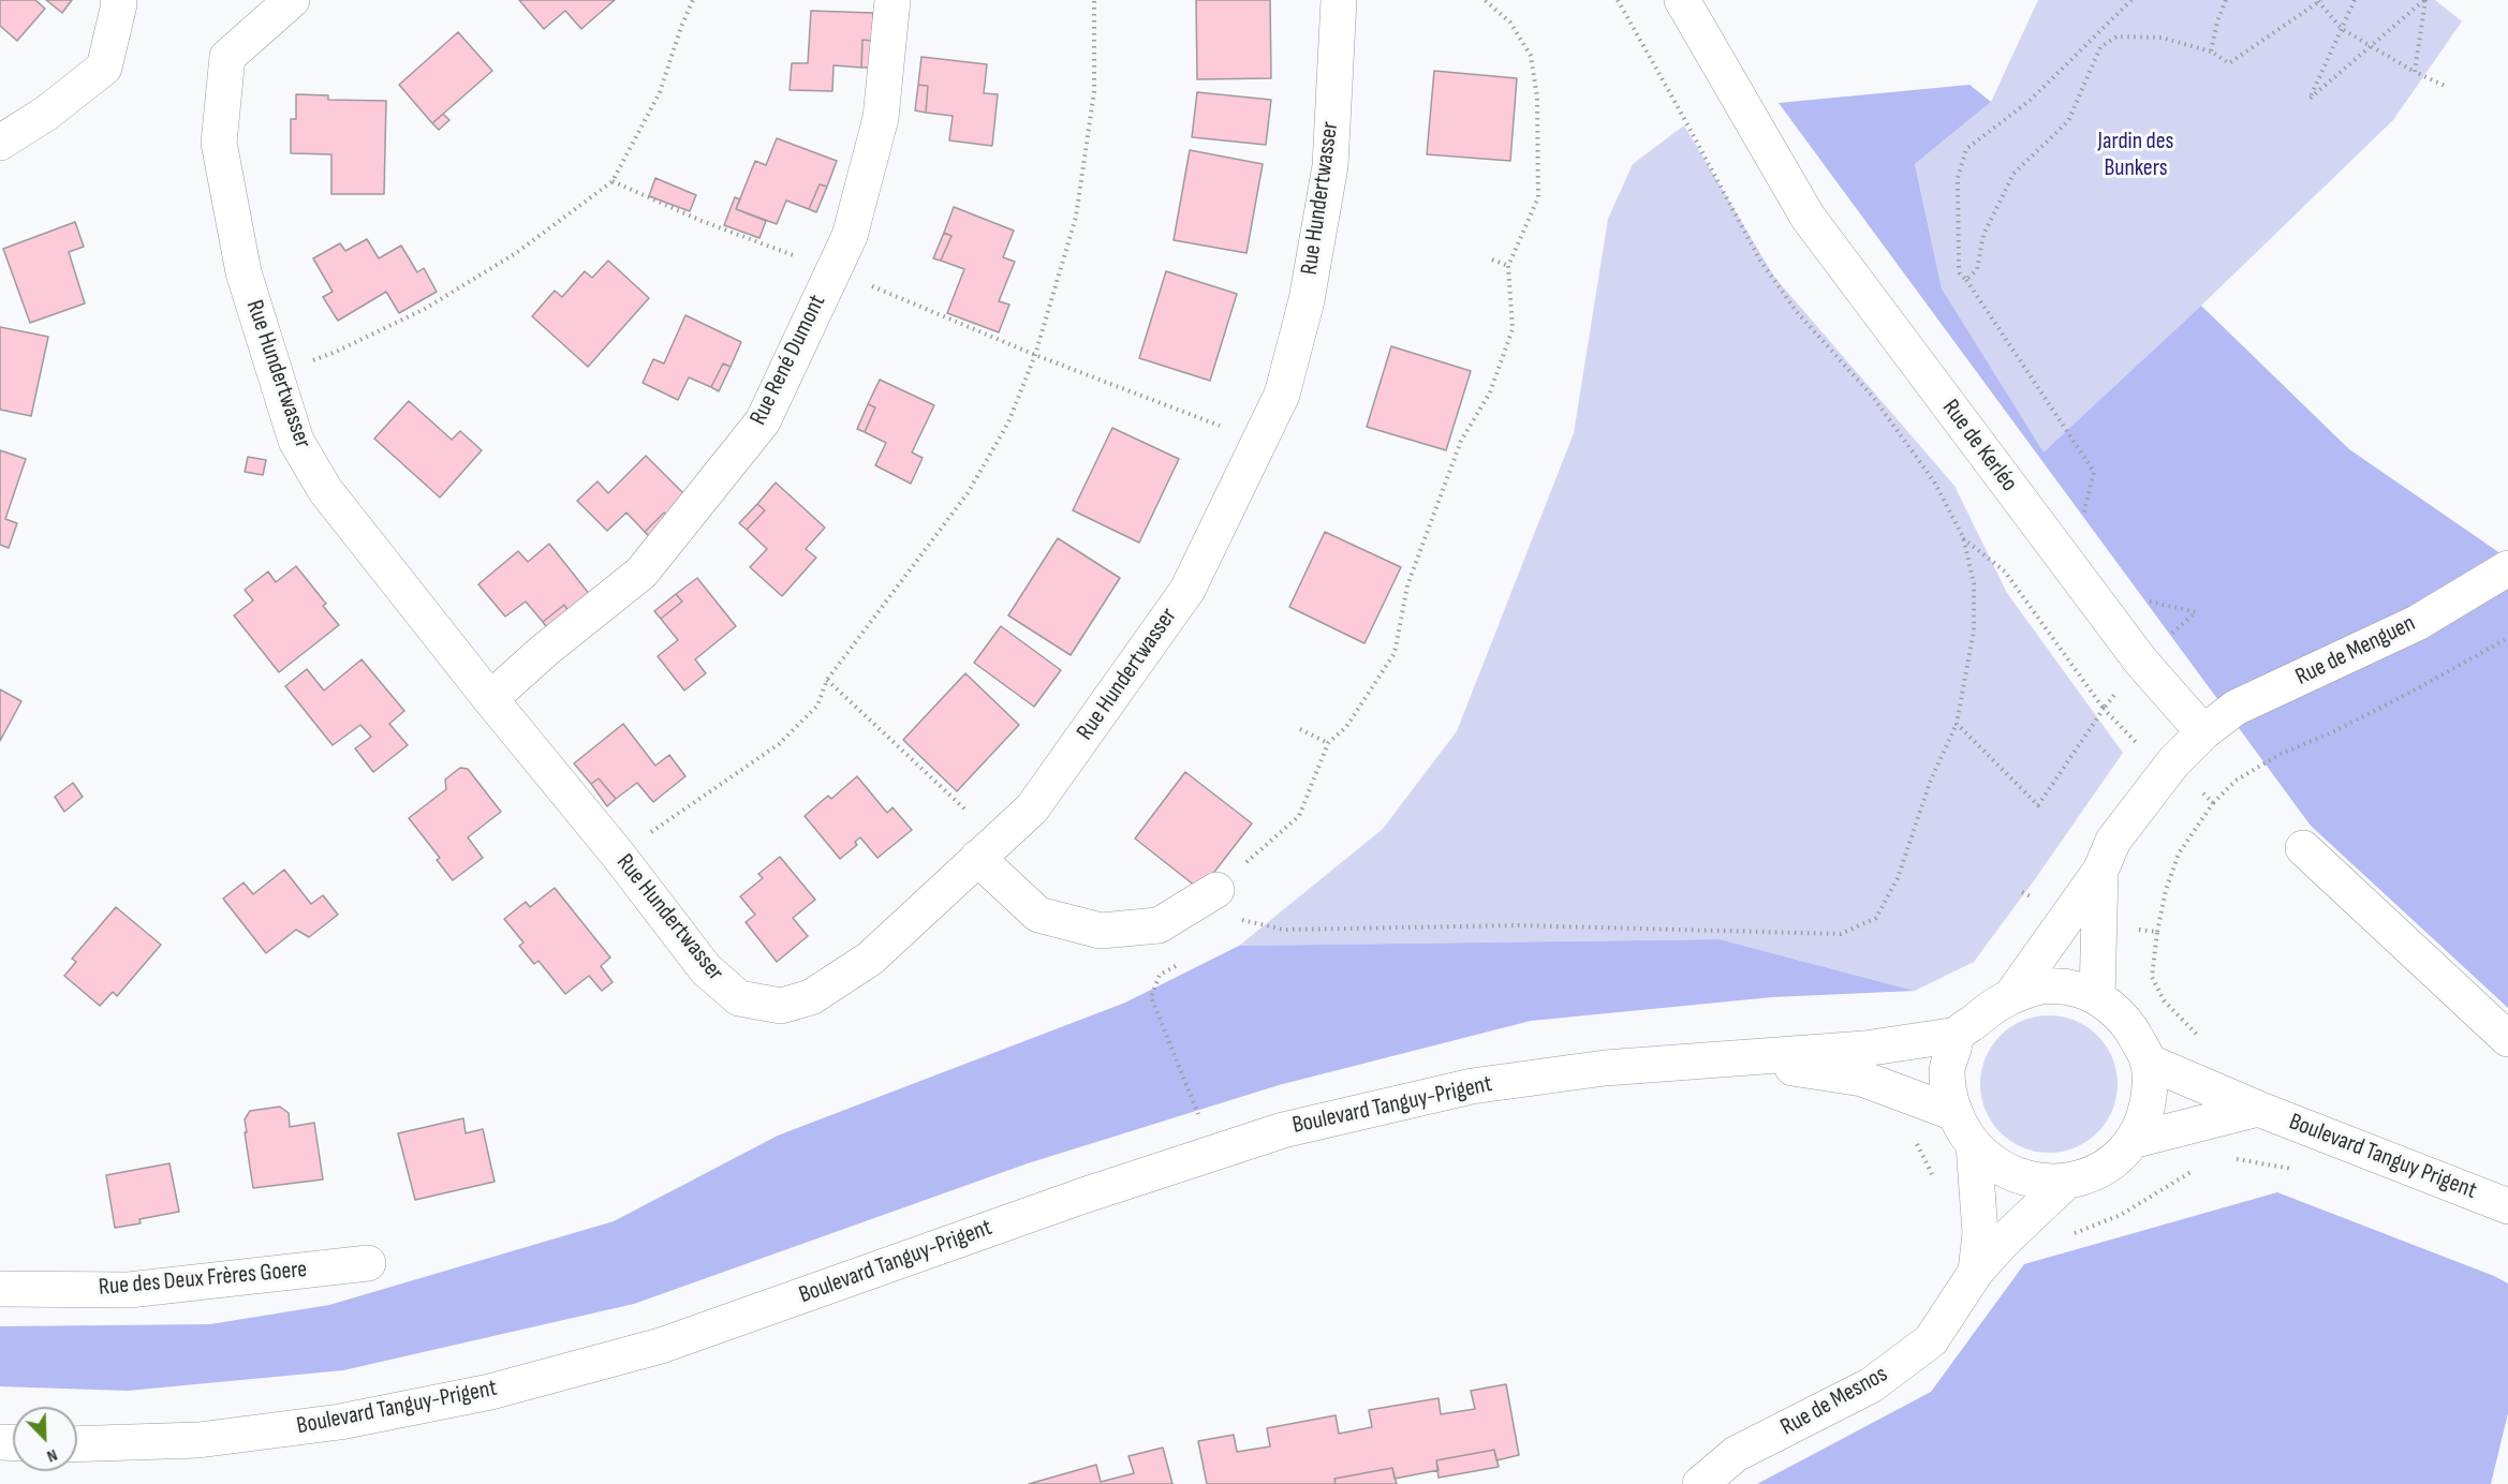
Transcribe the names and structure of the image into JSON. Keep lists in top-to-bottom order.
{
  "streets": {
    "street": [
      "Rue Hundertwasser",
      "Rue René Dumont",
      "Rue de Kerléo",
      "Rue de Menguen",
      "Boulevard Tanguy-Prigent",
      "Boulevard Tanguy Prigent",
      "Rue des Deux Frères Goere",
      "Rue de Mesnos"
    ]
  },
  "crossings": [
    ["Rue Hundertwasser", "Rue René Dumont"],
    ["Rue de Kerléo", "Rue de Menguen"],
    ["Boulevard Tanguy-Prigent", "Boulevard Tanguy Prigent"],
    ["Boulevard Tanguy-Prigent", "Rue de Mesnos"],
    ["Boulevard Tanguy Prigent", "Rue de Mesnos"]
  ],
  "parks": ["Jardin des Bunkers"],
  "north": "bottom right"
}
